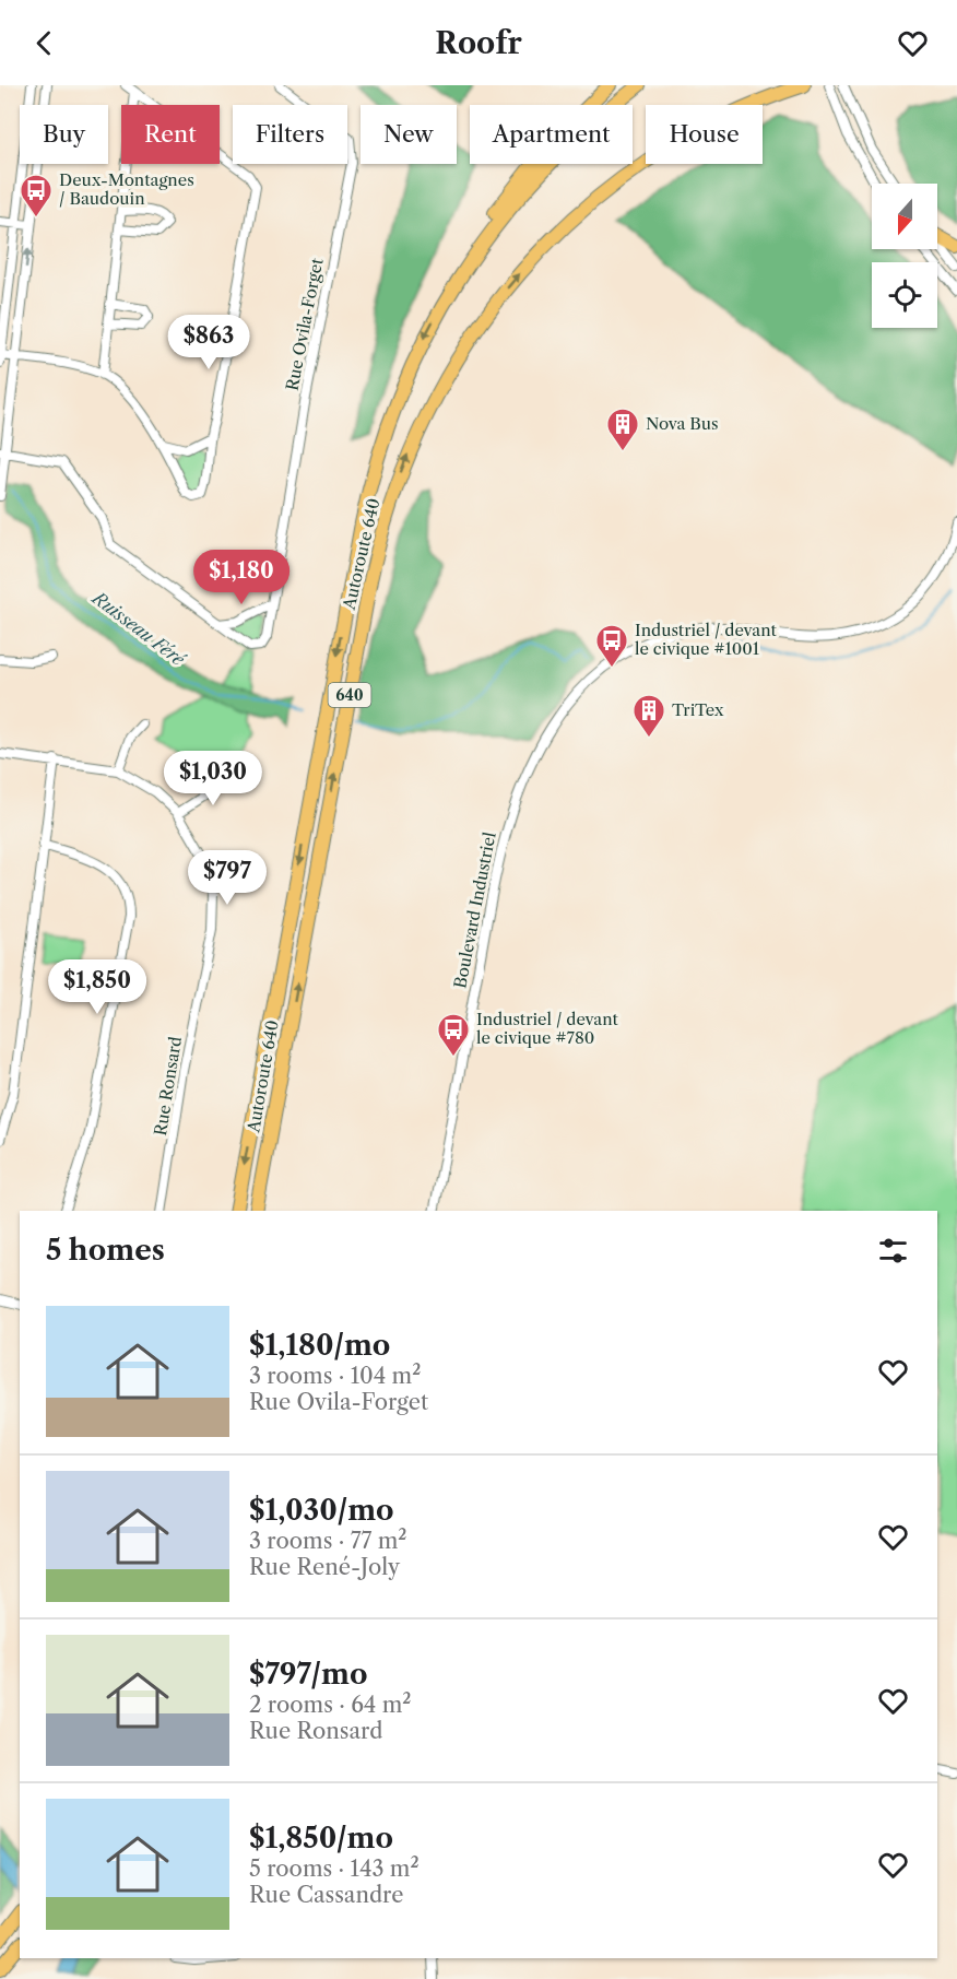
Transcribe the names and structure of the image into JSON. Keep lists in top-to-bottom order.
{
  "streets": {
    "highway": ["Autoroute 640", "640"],
    "street": ["Rue Ovila-Forget", "Boulevard Industriel", "Rue Ronsard"]
  },
  "water": ["Ruisseau Féré"],
  "places": {
    "bus stop": ["Deux-Montagnes / Baudouin", "Industriel / devant le civique #1001", "Industriel / devant le civique #780"],
    "building": ["Nova Bus", "TriTex"]
  },
  "north": "bottom",
  "page": {
    "header": "Roofr",
    "chip": [
      "Buy",
      "Rent",
      "Filters",
      "New",
      "Apartment",
      "House"
    ],
    "price": [
      "$863",
      "$1,180",
      "$1,030",
      "$797",
      "$1,850"
    ],
    "heading": "5 homes",
    "list": [
      {
        "name": "$1,180/mo",
        "note": "3 rooms · 104 m² · Rue Ovila-Forget"
      },
      {
        "name": "$1,030/mo",
        "note": "3 rooms · 77 m² · Rue René-Joly"
      },
      {
        "name": "$797/mo",
        "note": "2 rooms · 64 m² · Rue Ronsard"
      },
      {
        "name": "$1,850/mo",
        "note": "5 rooms · 143 m² · Rue Cassandre"
      }
    ]
  }
}
